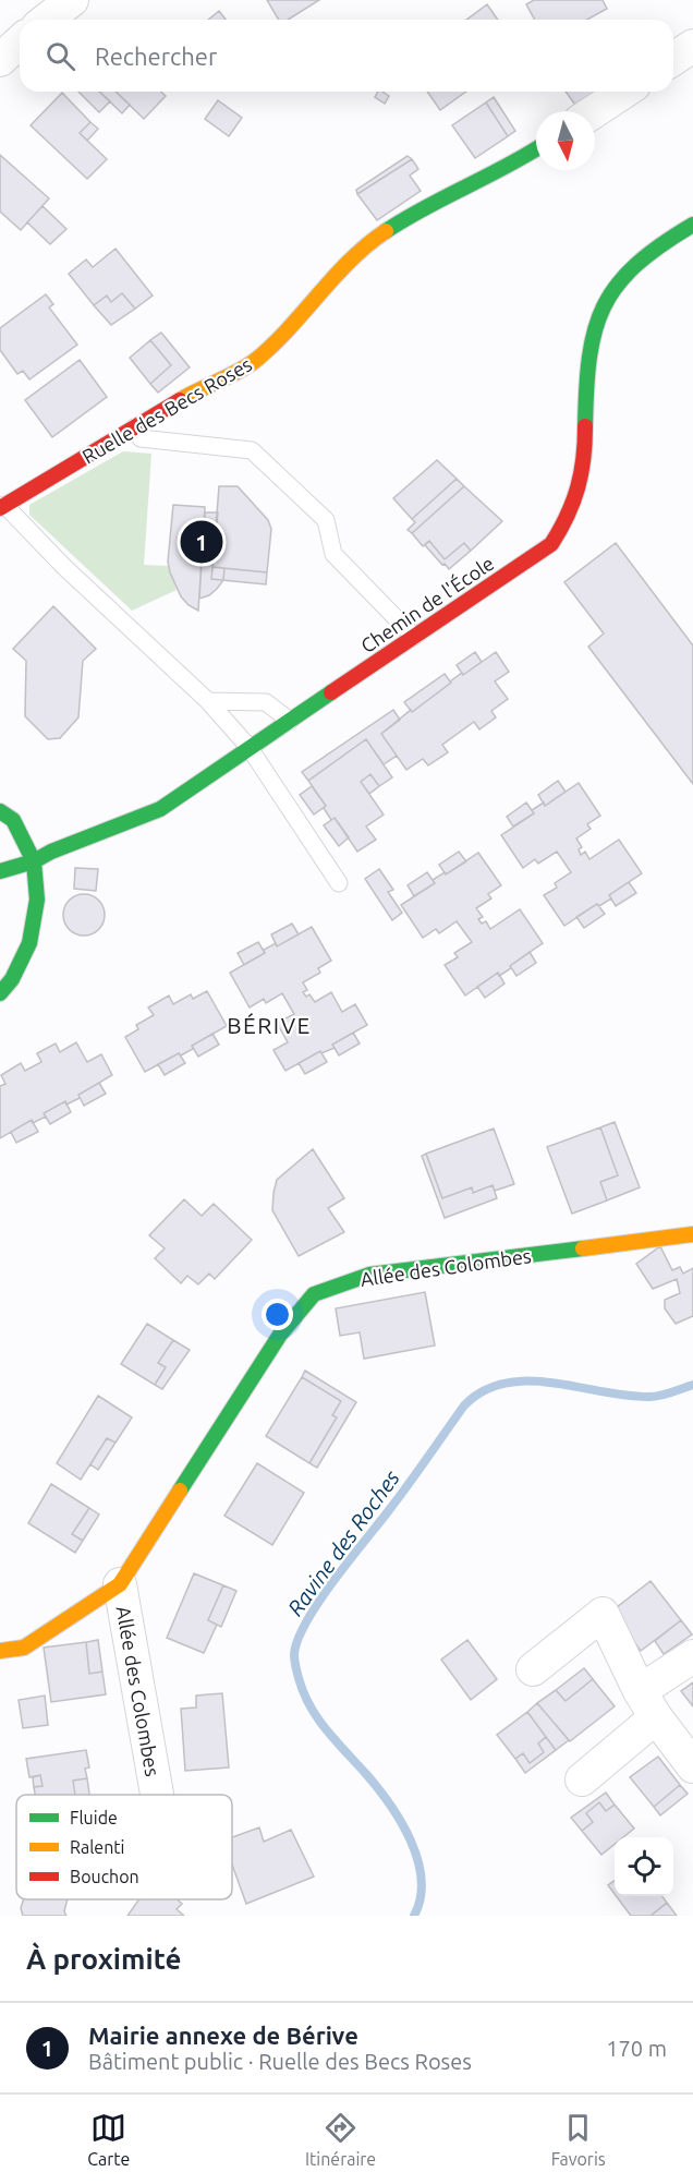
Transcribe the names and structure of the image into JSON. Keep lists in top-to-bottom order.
{
  "streets": {
    "street": ["Ruelle des Becs Roses", "Chemin de l'École", "Allée des Colombes"]
  },
  "districts": ["BÉRIVE"],
  "water": ["Ravine des Roches"],
  "legend": ["Fluide", "Ralenti", "Bouchon"],
  "north": "bottom",
  "page": {
    "search": "Rechercher",
    "pins": "1",
    "heading": "À proximité",
    "list": [
      {
        "mark": "1",
        "name": "Mairie annexe de Bérive",
        "note": "Bâtiment public · Ruelle des Becs Roses",
        "value": "170 m"
      }
    ],
    "nav": ["Carte", "Itinéraire", "Favoris"]
  }
}
